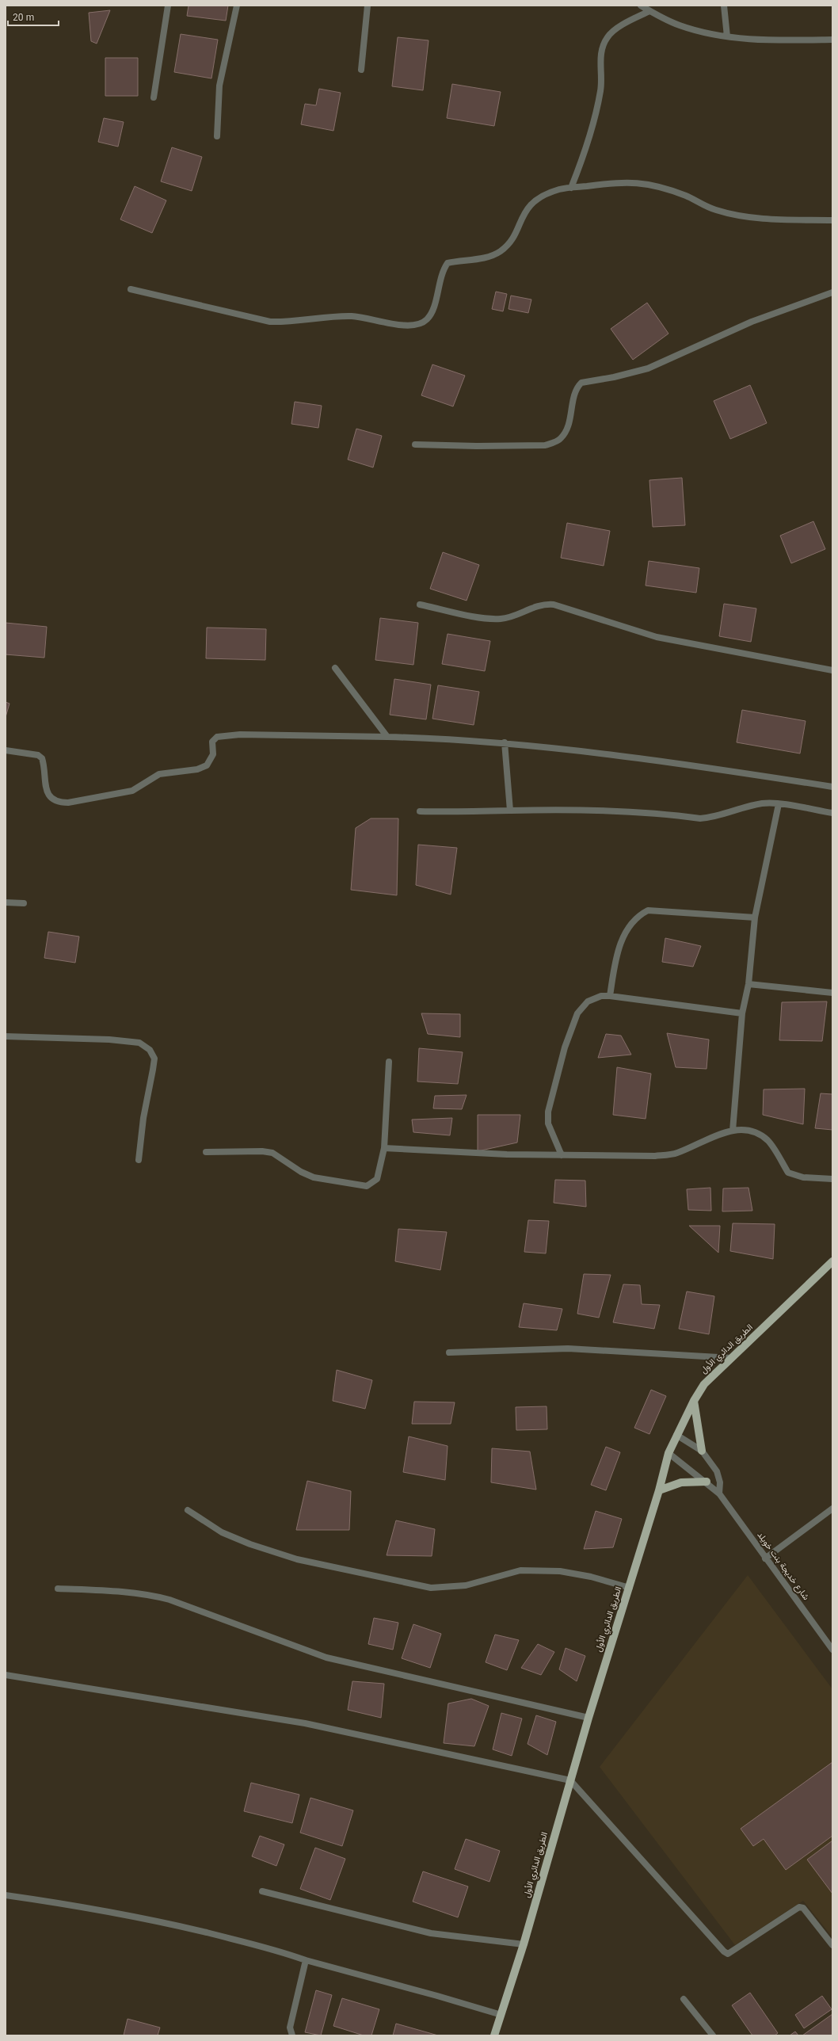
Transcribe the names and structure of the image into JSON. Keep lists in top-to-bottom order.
{
  "streets": {
    "main road": ["الطريق الدائري الأول"],
    "street": ["شارع خديجة بنت خويلد"]
  },
  "crossings": [
    ["الطريق الدائري الأول", "شارع خديجة بنت خويلد"]
  ],
  "scale_bar": "20 m"
}
